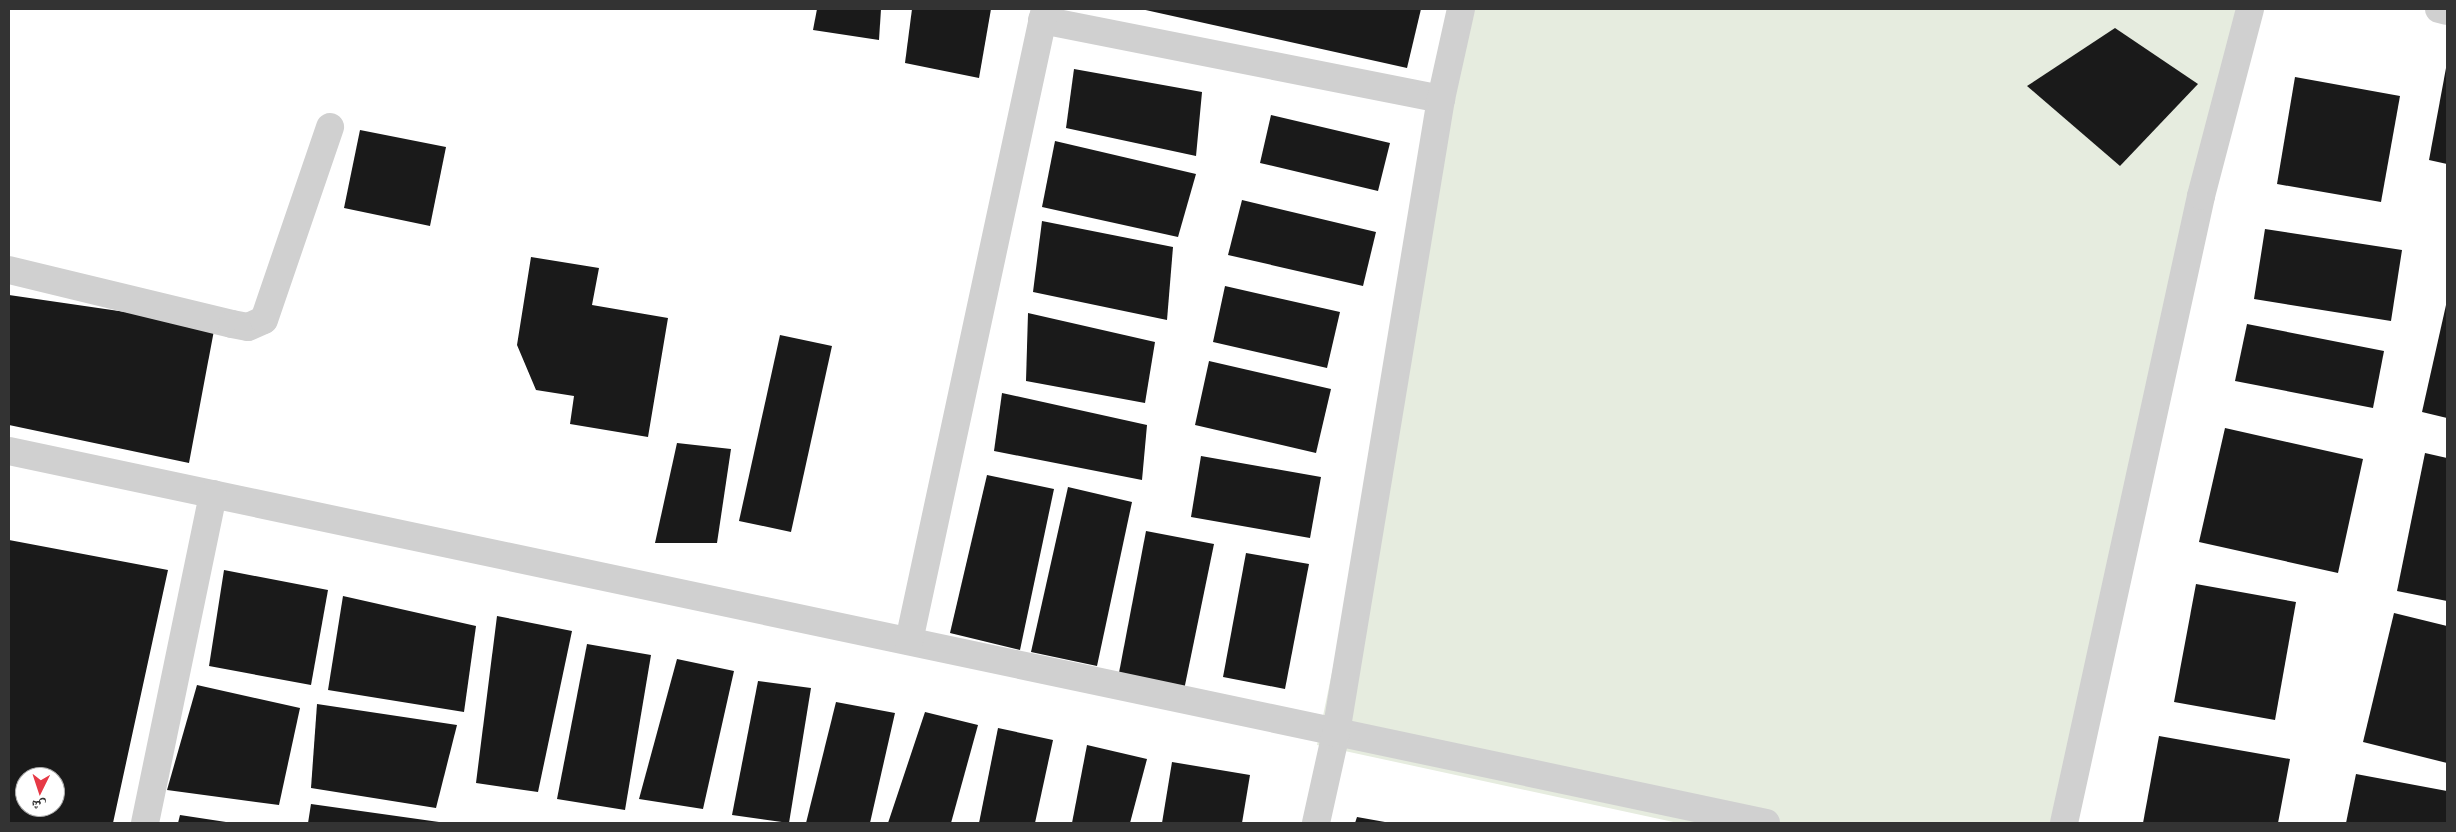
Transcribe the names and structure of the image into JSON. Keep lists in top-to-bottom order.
{
  "north": "bottom"
}
